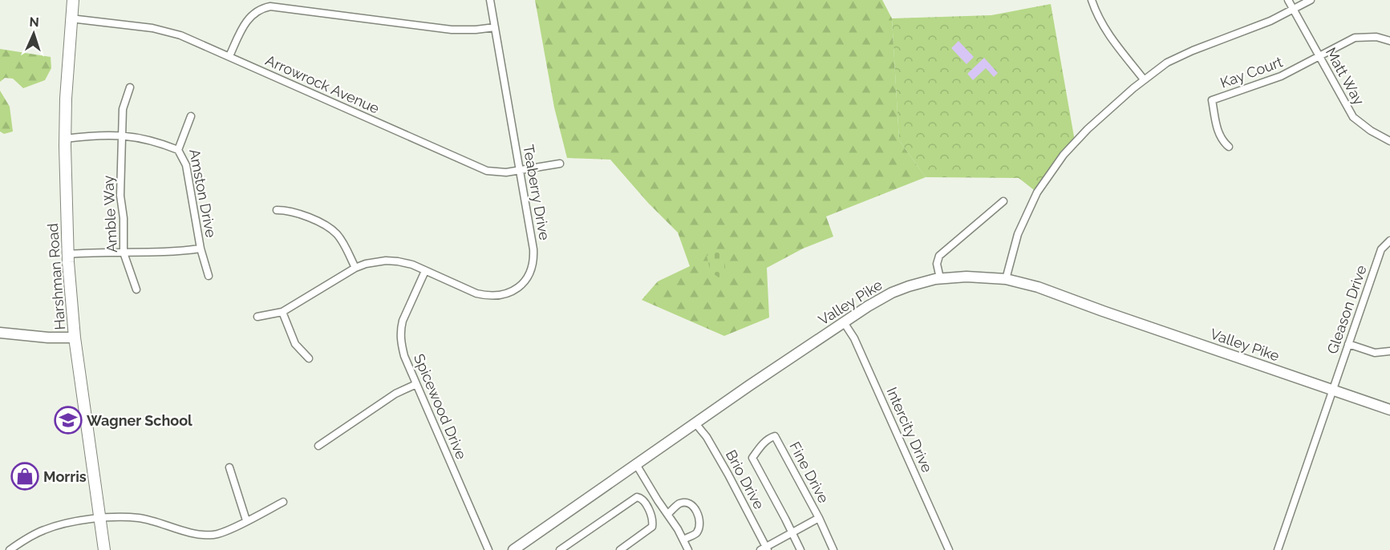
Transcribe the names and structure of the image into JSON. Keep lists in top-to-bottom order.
{
  "streets": {
    "main road": ["Harshman Road"],
    "street": [
      "Kay Court",
      "Matt Way",
      "Arrowrock Avenue",
      "Teaberry Drive",
      "Amston Drive",
      "Amble Way",
      "Valley Pike",
      "Gleason Drive",
      "Spicewood Drive",
      "Intercity Drive",
      "Fine Drive",
      "Brio Drive"
    ]
  },
  "crossings": [
    ["Kay Court", "Matt Way"],
    ["Arrowrock Avenue", "Teaberry Drive"],
    ["Arrowrock Avenue", "Harshman Road"],
    ["Teaberry Drive", "Spicewood Drive"],
    ["Valley Pike", "Gleason Drive"],
    ["Valley Pike", "Intercity Drive"],
    ["Valley Pike", "Brio Drive"]
  ],
  "places": {
    "school or university": ["Wagner School"],
    "shop": ["Morris"]
  },
  "north": "top"
}
